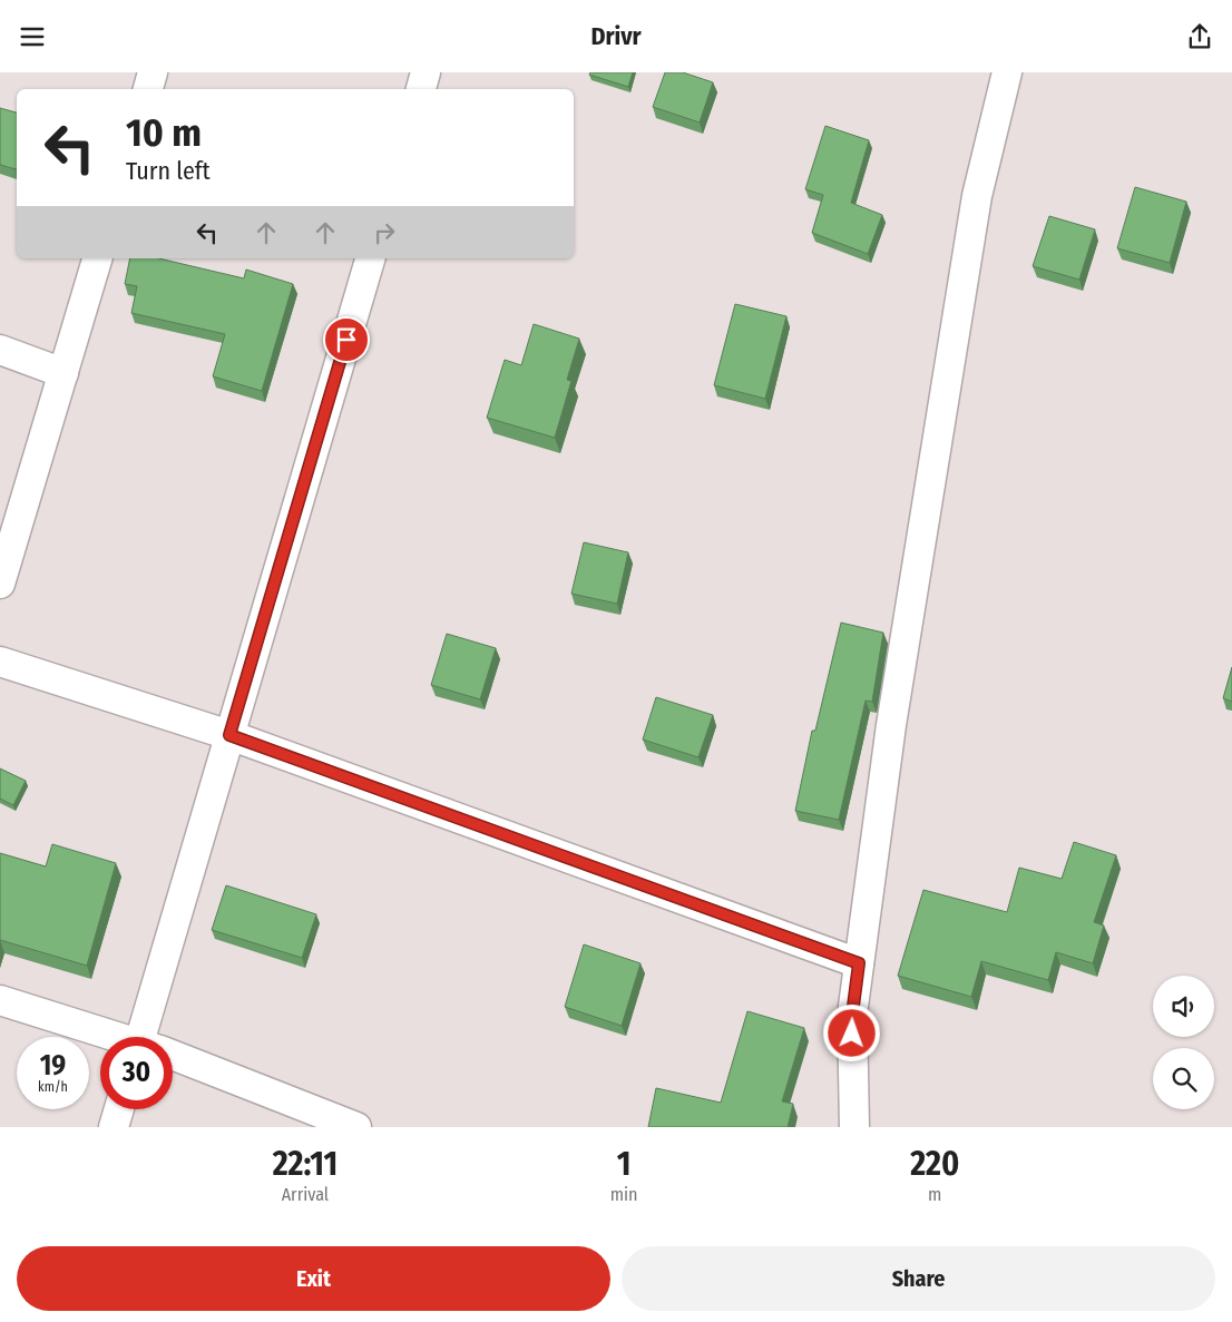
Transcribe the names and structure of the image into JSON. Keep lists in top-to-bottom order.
{
  "page": {
    "header": "Drivr",
    "turn": ["10 m", "Turn left"],
    "speed": "19 km/h",
    "limit": "30",
    "eta": [
      "22:11",
      "Arrival",
      "1",
      "min",
      "220",
      "m"
    ],
    "buttons": ["Exit", "Share"]
  }
}
